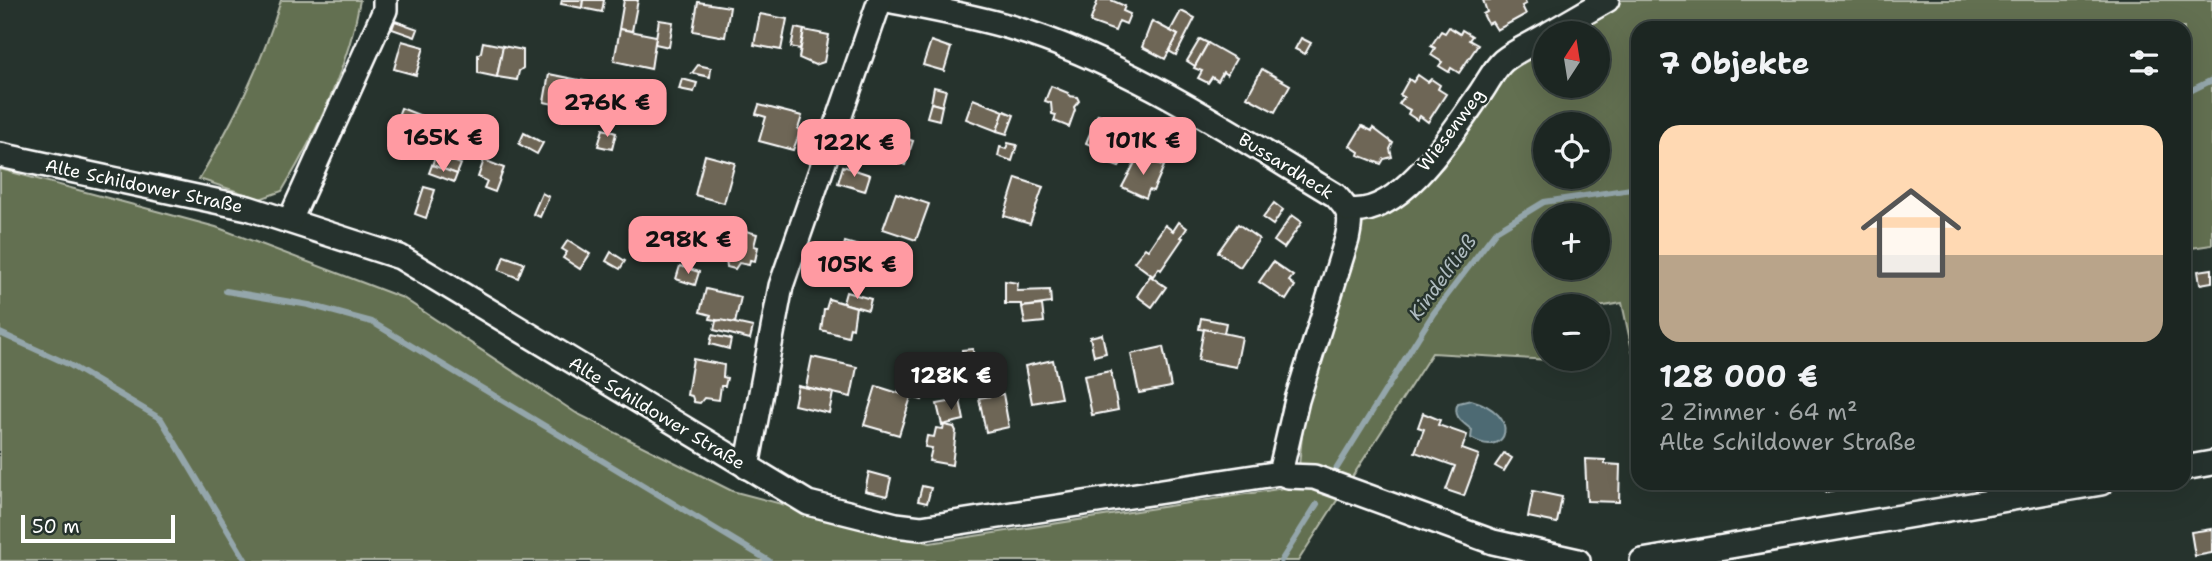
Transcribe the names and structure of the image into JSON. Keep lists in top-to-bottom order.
{
  "streets": {
    "street": ["Wiesenweg", "Bussardheck", "Alte Schildower Straße"]
  },
  "crossings": [
    ["Wiesenweg", "Bussardheck"],
    ["Bussardheck", "Alte Schildower Straße"]
  ],
  "water": ["Kindelfließ"],
  "scale_bar": "50 m",
  "north": "top",
  "page": {
    "map_buttons": ["+", "−"],
    "heading": "7 Objekte",
    "price": [
      "276K €",
      "165K €",
      "101K €",
      "122K €",
      "298K €",
      "105K €",
      "128K €"
    ],
    "list": [
      {
        "name": "128 000 €",
        "note": "2 Zimmer · 64 m² · Alte Schildower Straße"
      }
    ],
    "scale": "50 m"
  }
}
